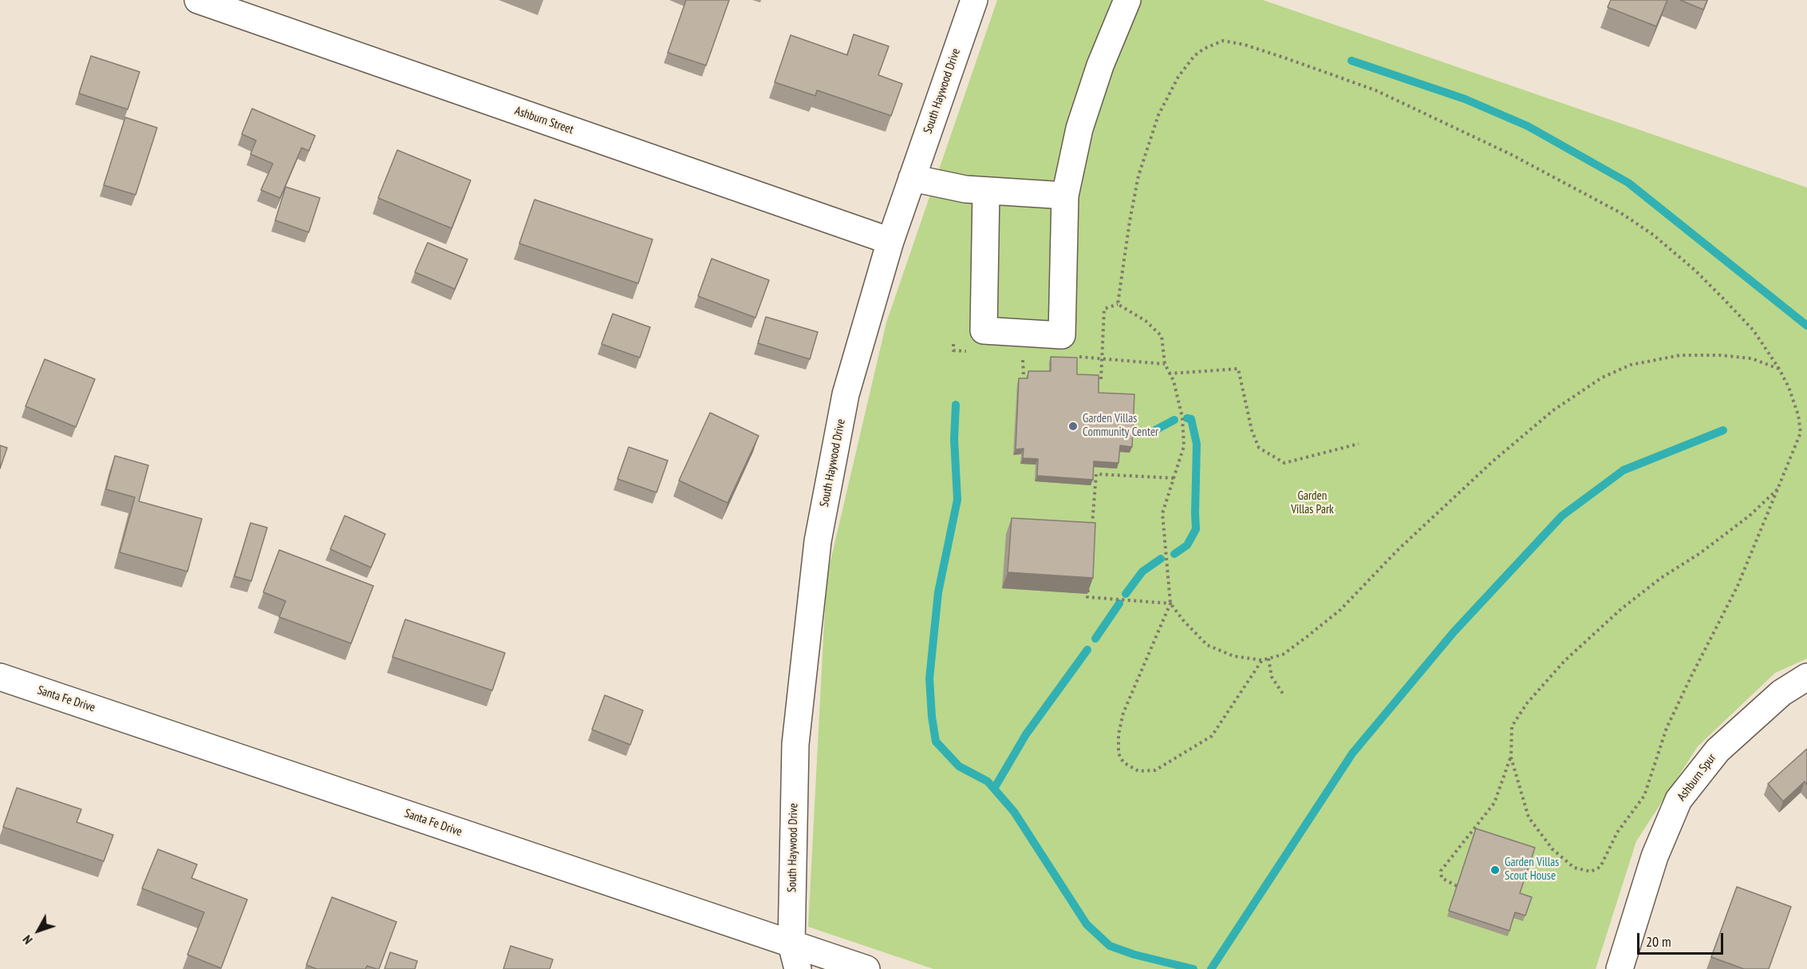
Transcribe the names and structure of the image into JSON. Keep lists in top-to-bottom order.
{
  "streets": {
    "street": [
      "South Haywood Drive",
      "Ashburn Street",
      "Santa Fe Drive",
      "Ashburn Spur"
    ]
  },
  "crossings": [
    ["South Haywood Drive", "Ashburn Street"],
    ["South Haywood Drive", "Santa Fe Drive"]
  ],
  "parks": ["Garden Villas Park"],
  "places": ["Garden Villas Community Center", "Garden Villas Scout House"],
  "scale_bar": "20 m",
  "north": "bottom left"
}
